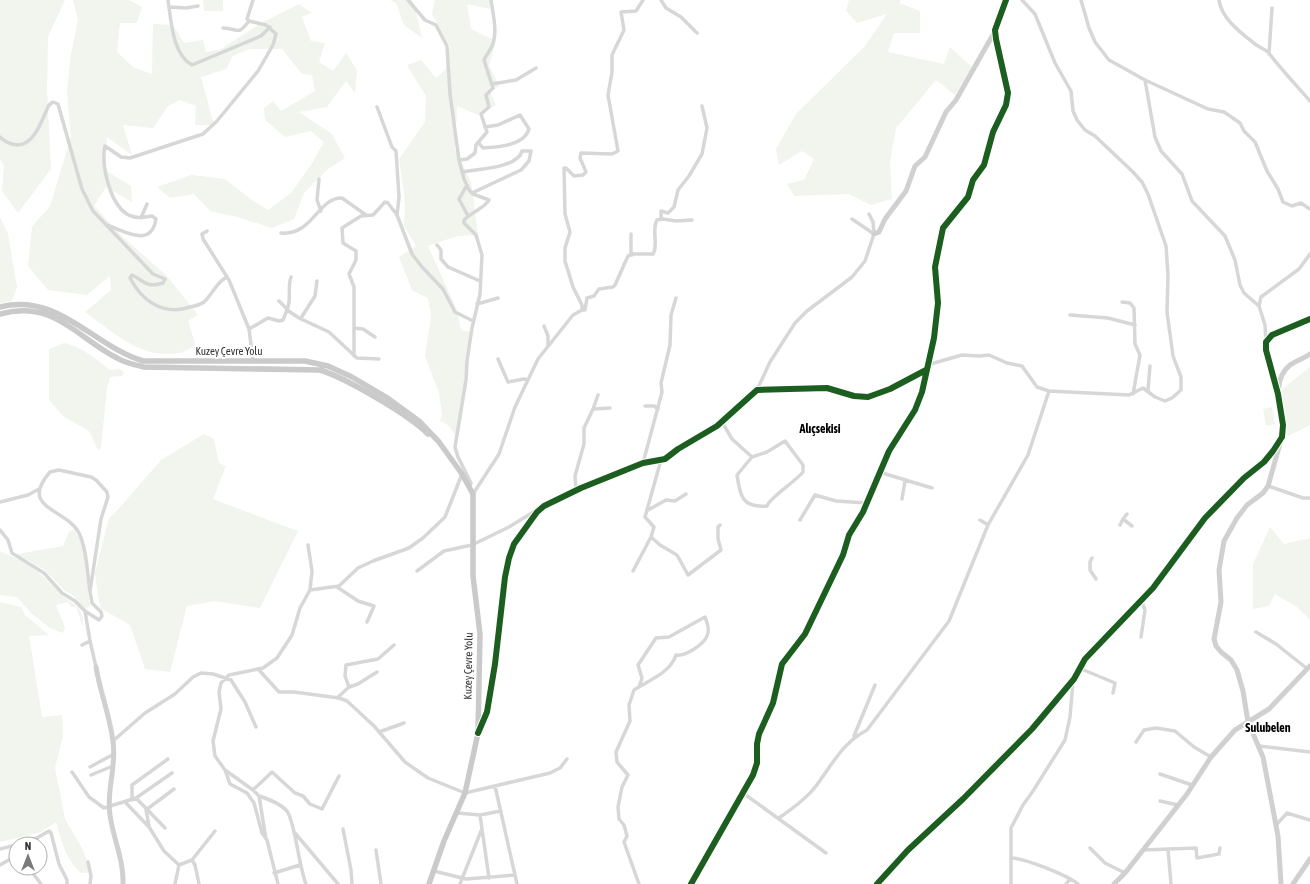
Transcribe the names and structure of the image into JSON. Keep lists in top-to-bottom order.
{
  "streets": {
    "main road": ["Kuzey Çevre Yolu"]
  },
  "districts": ["Alıçsekisi", "Sulubelen"],
  "north": "top"
}
